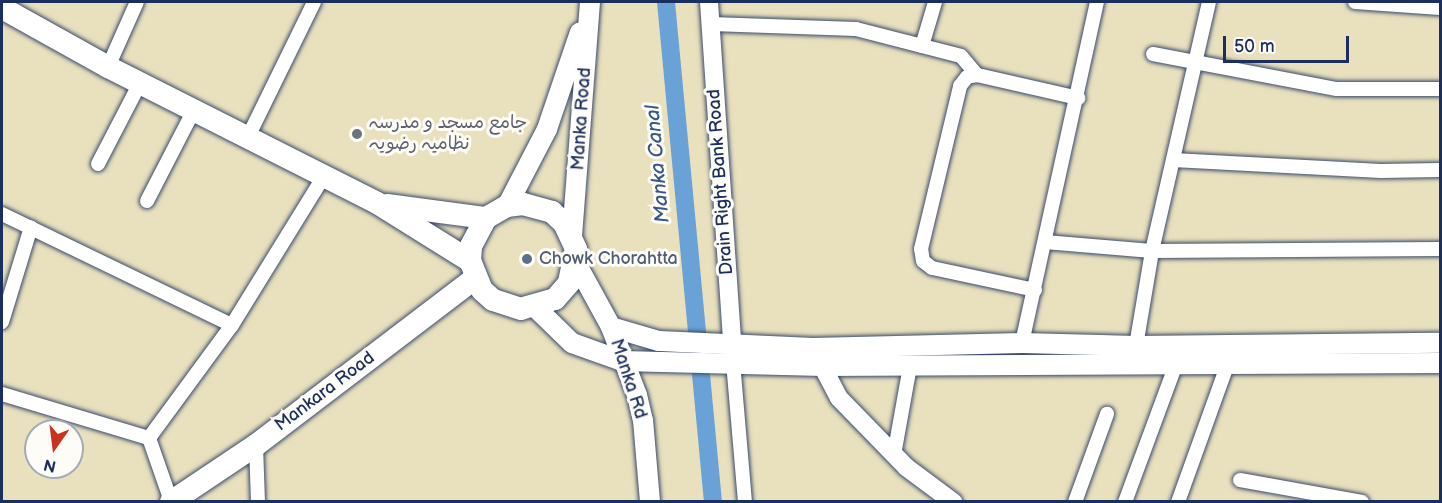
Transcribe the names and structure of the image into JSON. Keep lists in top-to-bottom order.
{
  "streets": {
    "main road": ["Manka Road", "Manka Rd", "Mankara Road"],
    "street": ["Drain Right Bank Road"]
  },
  "crossings": [
    ["Manka Road", "Manka Rd"],
    ["Manka Road", "Mankara Road"],
    ["Manka Rd", "Mankara Road"]
  ],
  "water": ["Manka Canal"],
  "places": ["جامع مسجد و مدرسہ نظامیہ رضویہ", "Chowk Chorahtta"],
  "scale_bar": "50 m",
  "north": "bottom"
}
